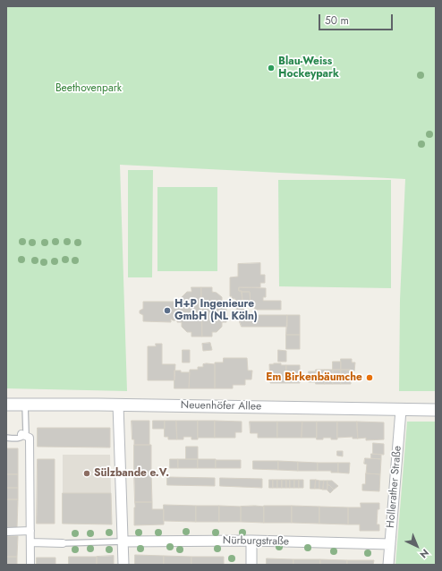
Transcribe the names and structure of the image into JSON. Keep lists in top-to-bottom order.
{
  "streets": {
    "street": ["Neuenhöfer Allee", "Hollerather Straße", "Nürburgstraße"]
  },
  "crossings": [
    ["Neuenhöfer Allee", "Hollerather Straße"],
    ["Hollerather Straße", "Nürburgstraße"]
  ],
  "parks": ["Beethovenpark"],
  "places": [
    "Blau-Weiss Hockeypark",
    "H+P Ingenieure GmbH (NL Köln)",
    "Em Birkenbäumche",
    "Sülzbande e.V."
  ],
  "scale_bar": "50 m",
  "north": "bottom right"
}
